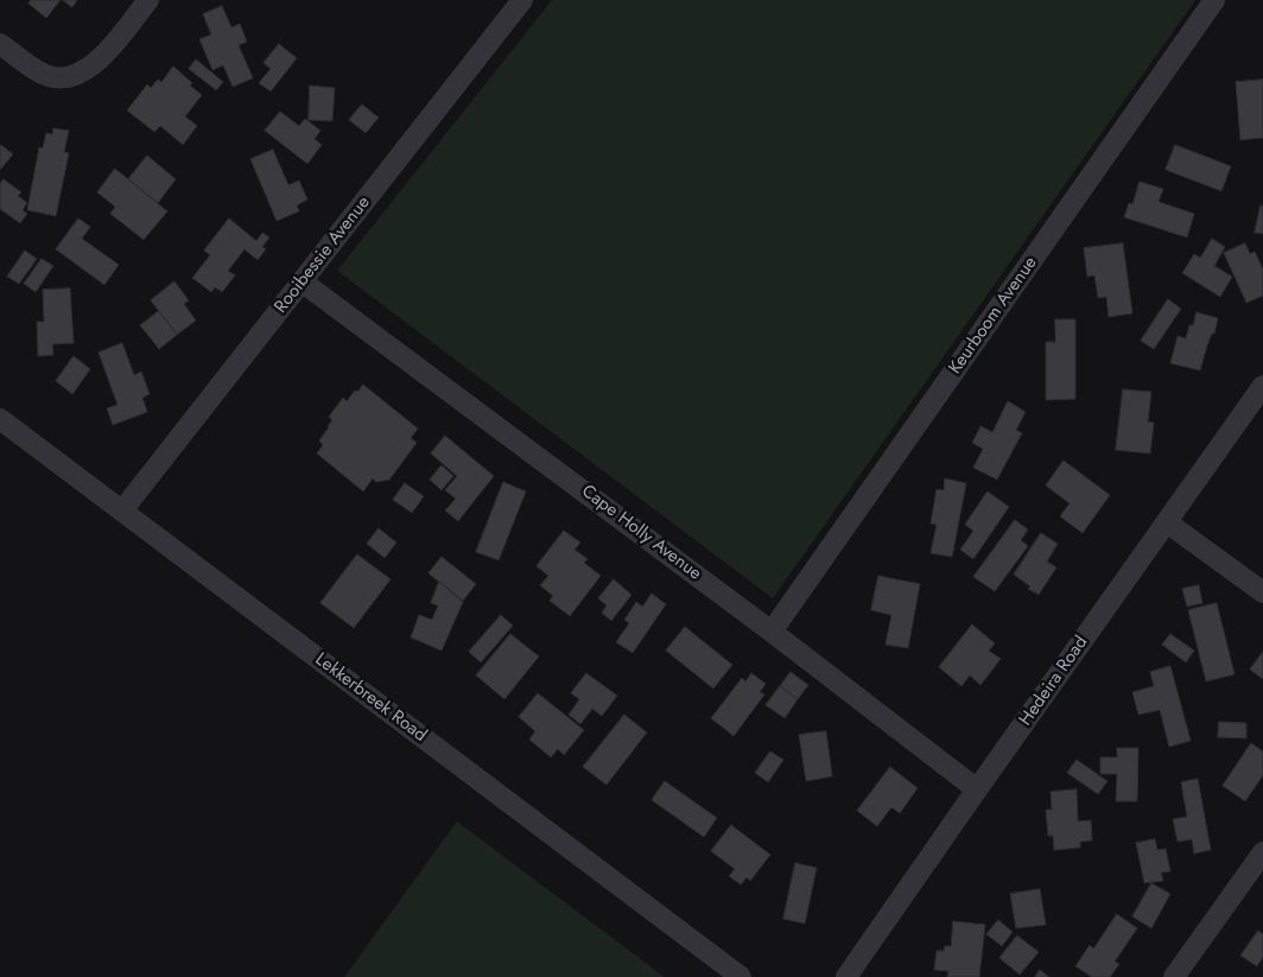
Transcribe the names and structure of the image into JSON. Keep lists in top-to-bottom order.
{
  "streets": {
    "street": [
      "Rooibessie Avenue",
      "Keurboom Avenue",
      "Cape Holly Avenue",
      "Hedeira Road",
      "Lekkerbreek Road"
    ]
  },
  "crossings": [
    ["Rooibessie Avenue", "Cape Holly Avenue"],
    ["Rooibessie Avenue", "Lekkerbreek Road"],
    ["Keurboom Avenue", "Cape Holly Avenue"],
    ["Cape Holly Avenue", "Hedeira Road"]
  ]
}
